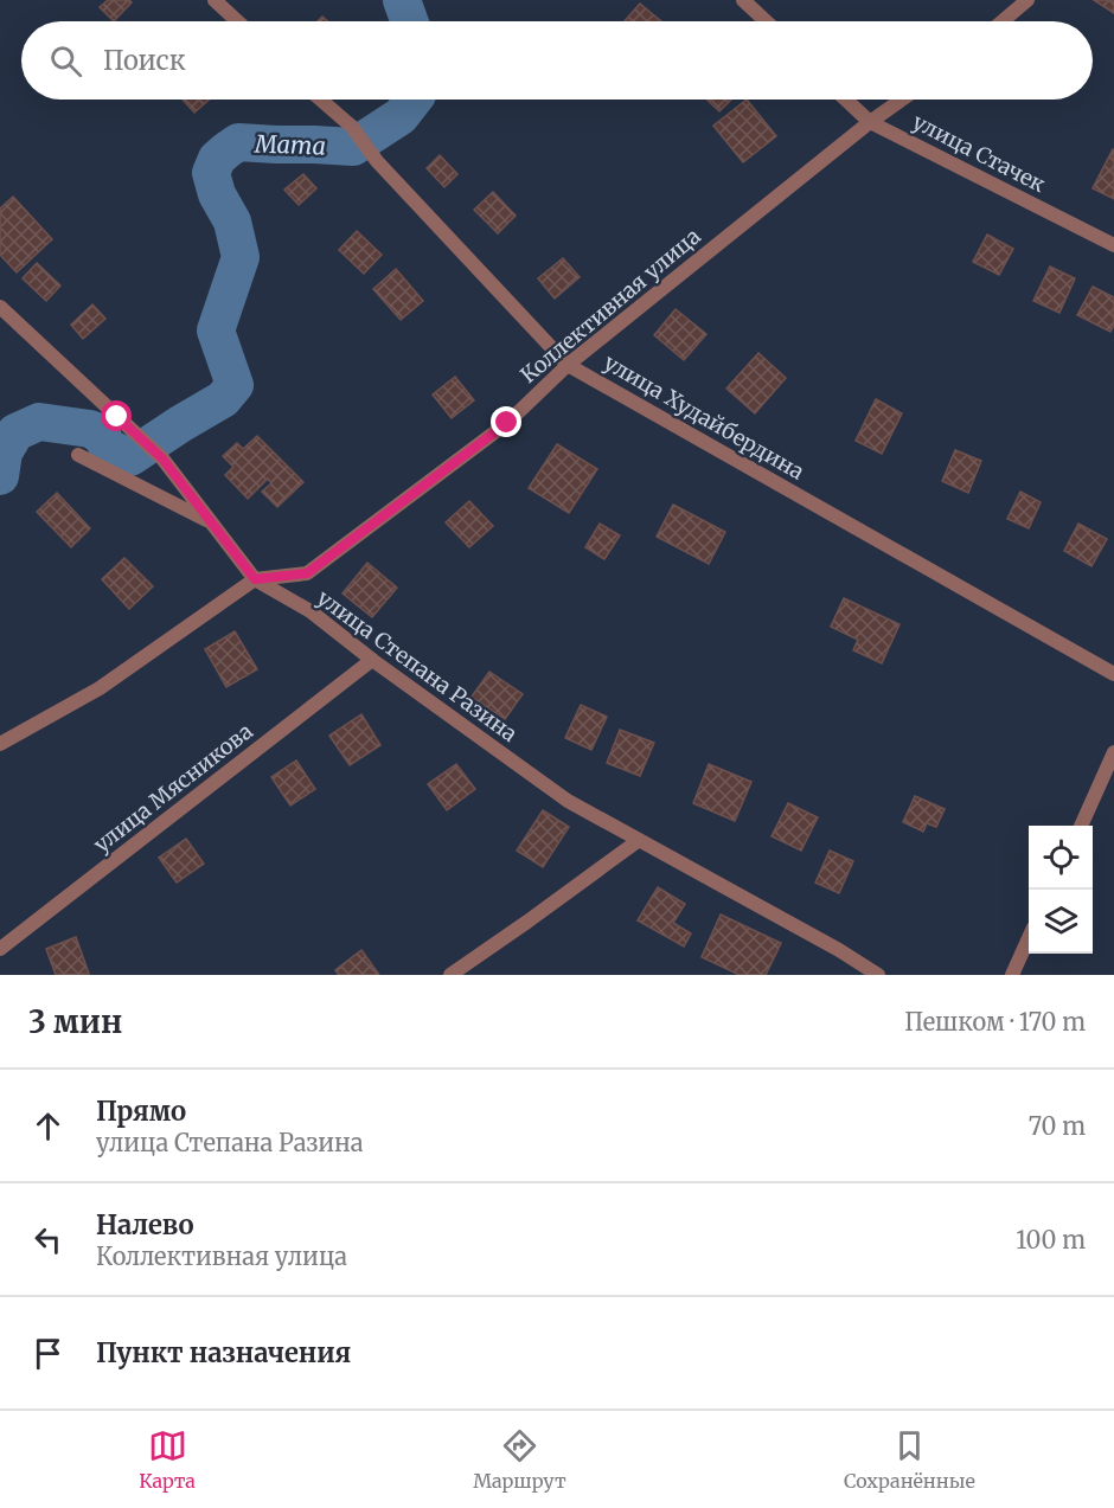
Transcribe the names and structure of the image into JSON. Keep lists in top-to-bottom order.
{
  "streets": {
    "street": [
      "улица Стачек",
      "Коллективная улица",
      "улица Худайбердина",
      "улица Степана Разина",
      "улица Мясникова"
    ]
  },
  "crossings": [
    ["улица Стачек", "Коллективная улица"],
    ["Коллективная улица", "улица Худайбердина"],
    ["Коллективная улица", "улица Степана Разина"],
    ["улица Степана Разина", "улица Мясникова"]
  ],
  "water": ["Мата"],
  "page": {
    "search": "Поиск",
    "heading": ["3 мин", "Пешком · 170 m"],
    "list": [
      ["Прямо", "улица Степана Разина", "70 m"],
      ["Налево", "Коллективная улица", "100 m"],
      "Пункт назначения"
    ],
    "nav": ["Карта", "Маршрут", "Сохранённые"]
  }
}
